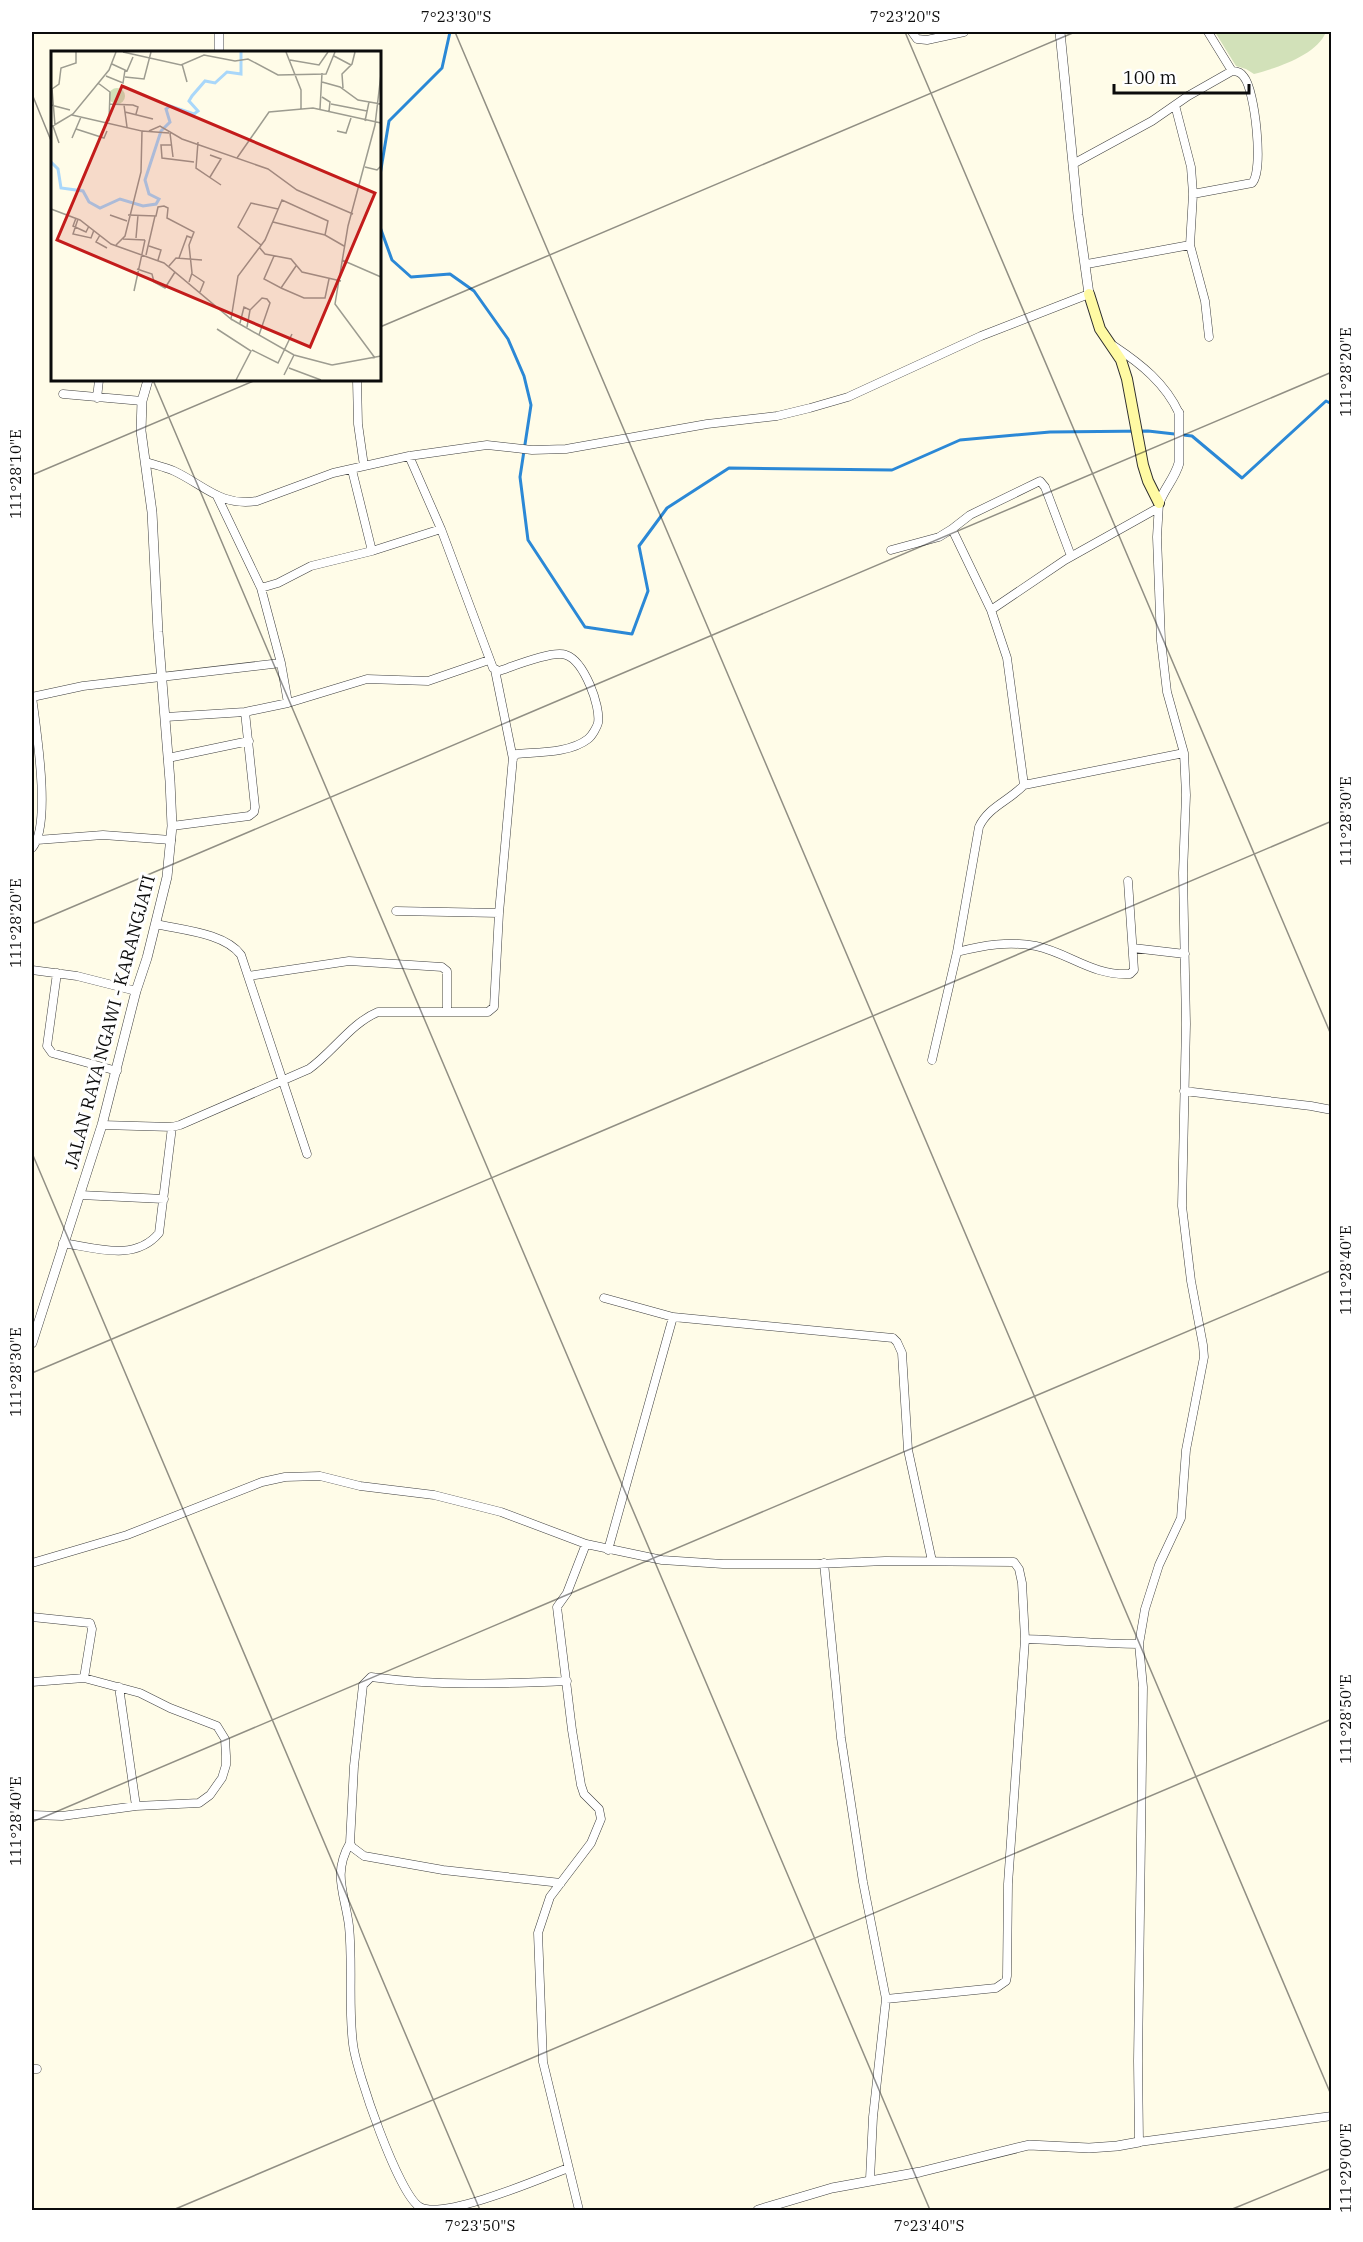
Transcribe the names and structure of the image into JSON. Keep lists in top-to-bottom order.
{
  "streets": {
    "street": ["JALAN RAYA NGAWI - KARANGJATI"]
  },
  "scale_bar": "100 m",
  "coordinates": [
    "7°23'30\"S",
    "7°23'20\"S",
    "111°28'20\"E",
    "111°28'10\"E",
    "111°28'30\"E",
    "111°28'40\"E",
    "111°28'50\"E",
    "111°29'00\"E",
    "7°23'50\"S",
    "7°23'40\"S"
  ]
}
